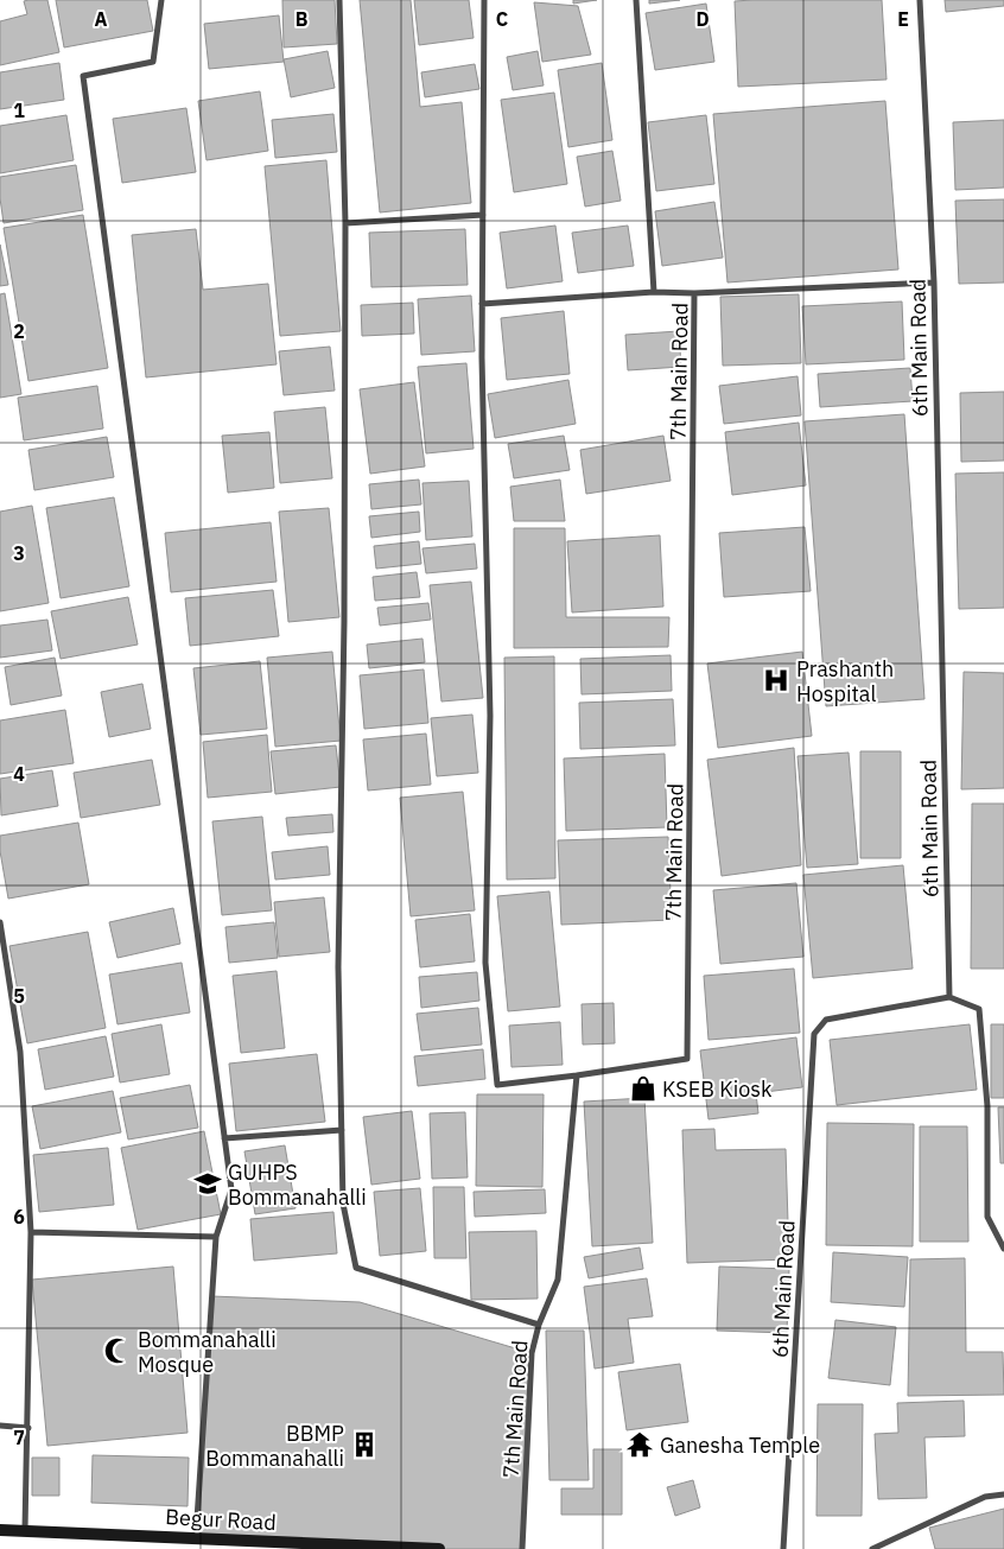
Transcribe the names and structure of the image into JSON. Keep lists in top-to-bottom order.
{
  "streets": {
    "main road": ["Begur Road"],
    "street": ["6th Main Road", "7th Main Road"]
  },
  "crossings": [
    ["6th Main Road", "7th Main Road"]
  ],
  "places": {
    "hospital": ["Prashanth Hospital"],
    "shop": ["KSEB Kiosk"],
    "school or university": ["GUHPS Bommanahalli"],
    "mosque": ["Bommanahalli Mosque"],
    "building": ["BBMP Bommanahalli"],
    "temple": ["Ganesha Temple"]
  },
  "grid": {
    "columns": [
      "A",
      "B",
      "C",
      "D",
      "E"
    ],
    "rows": [
      "1",
      "2",
      "3",
      "4",
      "5",
      "6",
      "7"
    ]
  }
}
